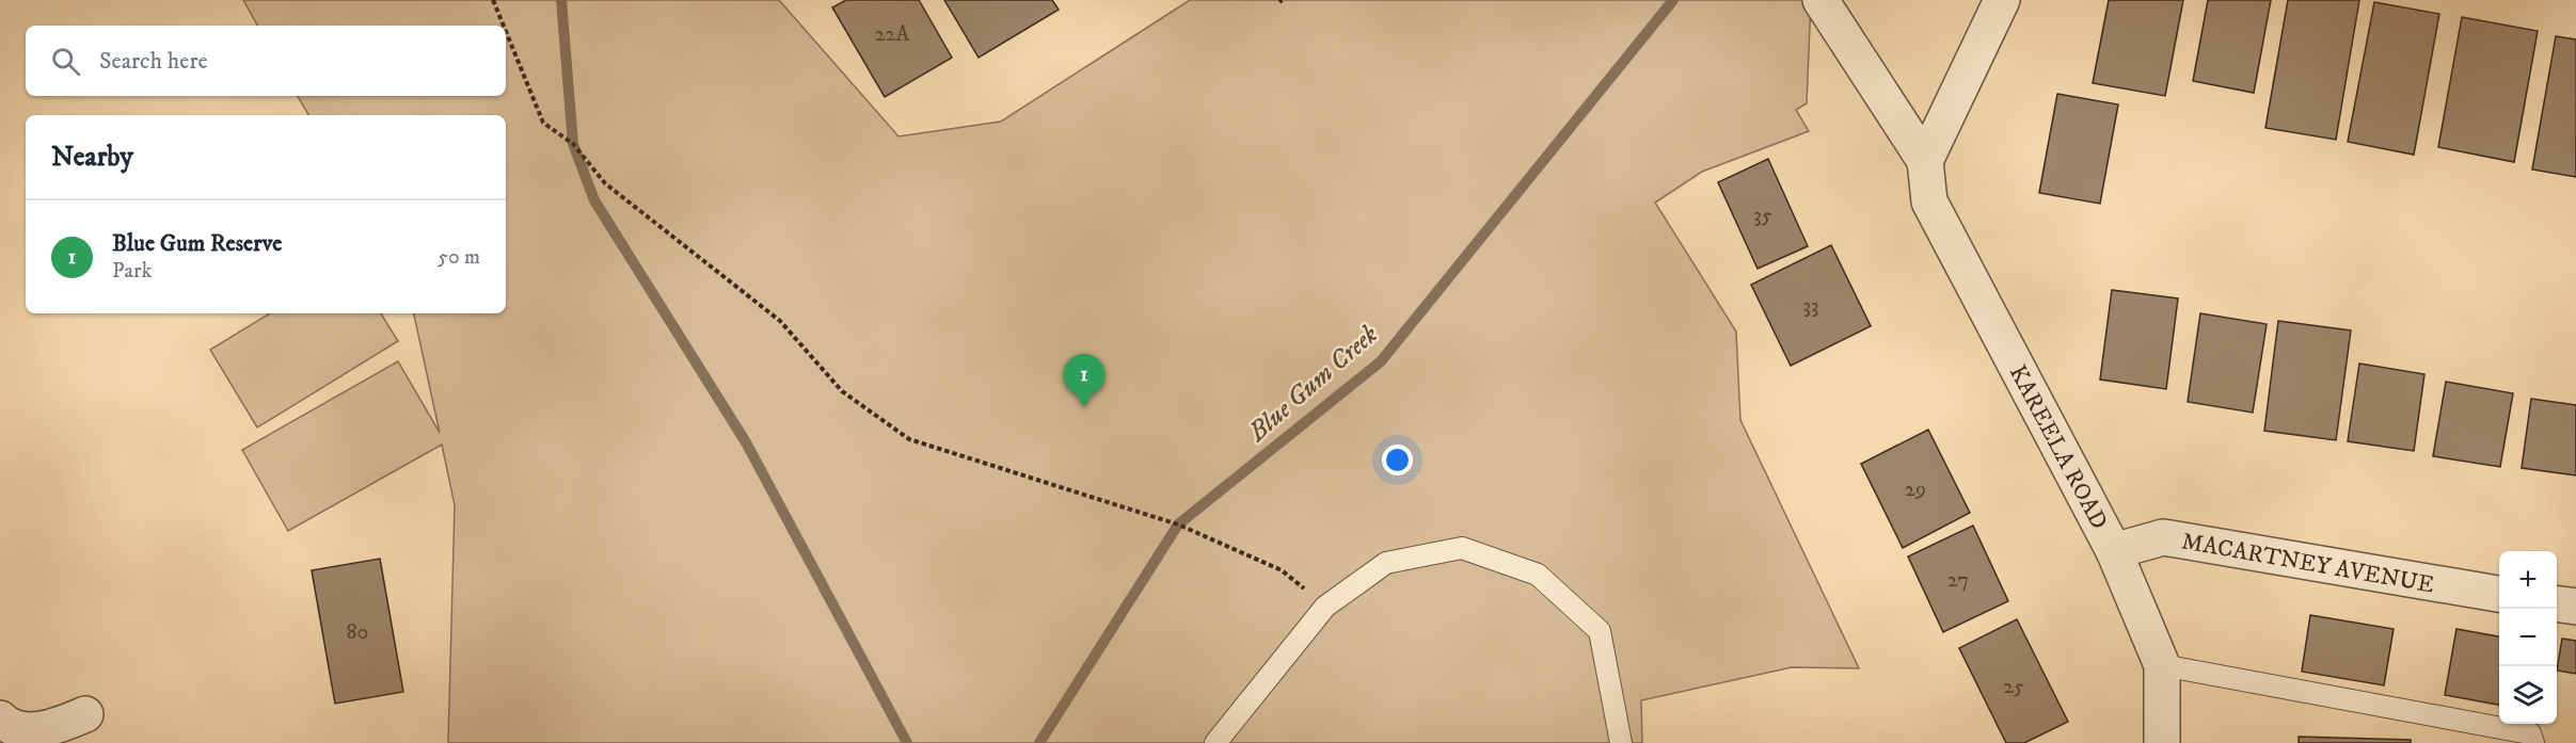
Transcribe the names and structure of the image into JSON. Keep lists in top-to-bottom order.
{
  "streets": {
    "street": ["KAREELA ROAD", "MACARTNEY AVENUE"]
  },
  "crossings": [
    ["KAREELA ROAD", "MACARTNEY AVENUE"]
  ],
  "water": ["Blue Gum Creek"],
  "house_numbers": [
    "22A",
    "35",
    "33",
    "29",
    "27",
    "80",
    "25"
  ],
  "page": {
    "search": "Search here",
    "heading": "Nearby",
    "list": [
      {
        "mark": "1",
        "name": "Blue Gum Reserve",
        "note": "Park",
        "value": "50 m"
      }
    ],
    "pins": "1",
    "map_buttons": ["+", "−"]
  }
}
